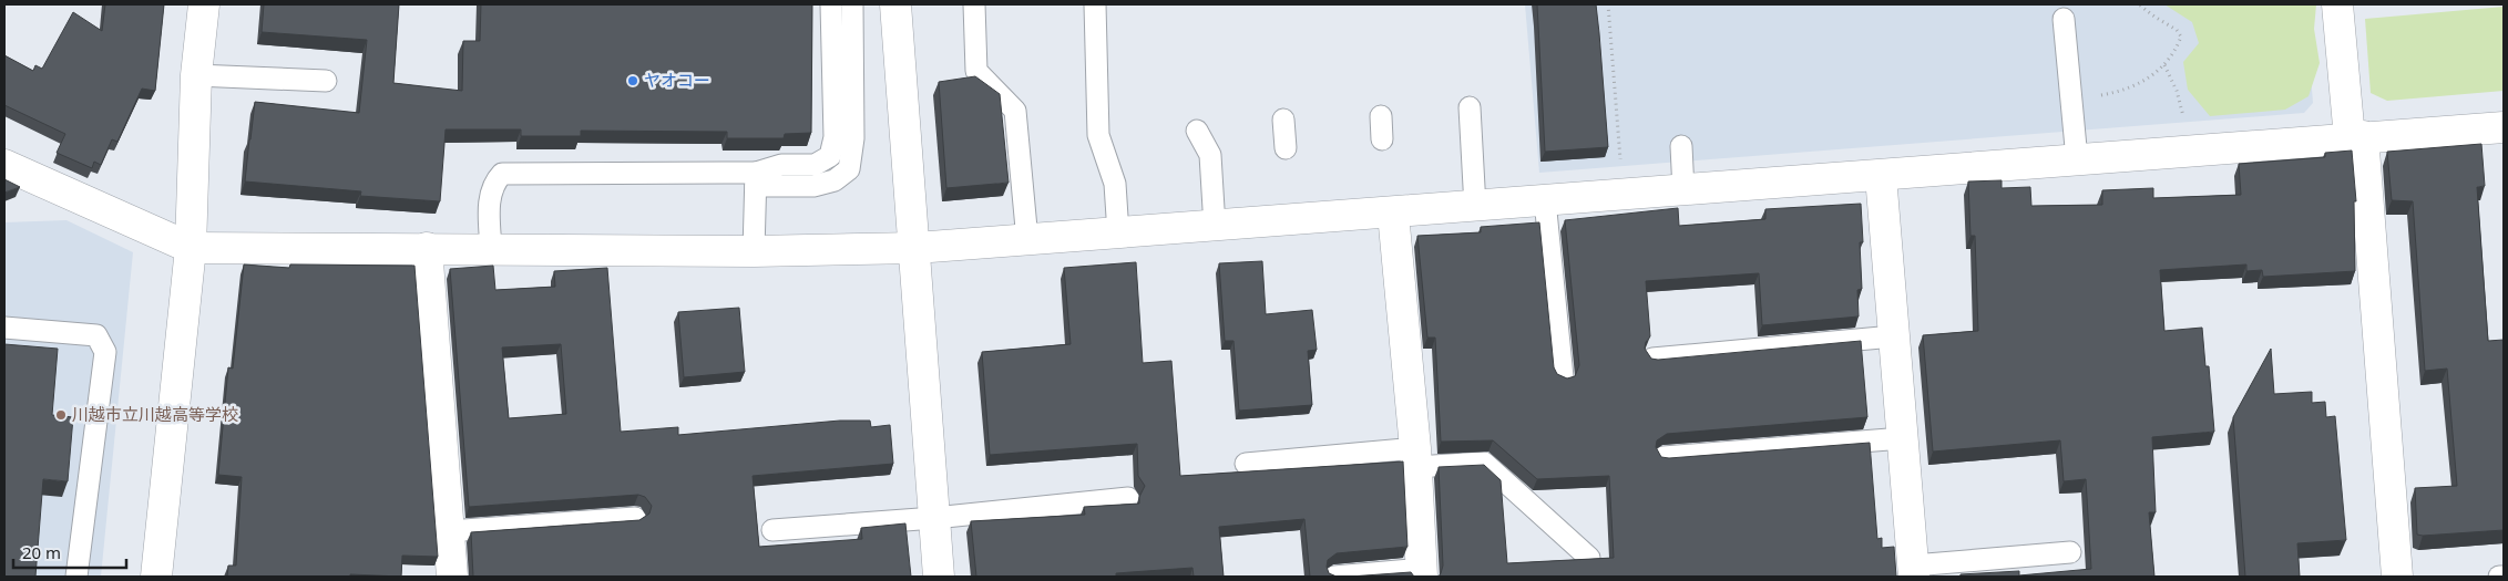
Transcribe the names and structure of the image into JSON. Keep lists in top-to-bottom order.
{
  "places": ["ヤオコー", "川越市立川越高等学校"],
  "scale_bar": "20 m"
}
